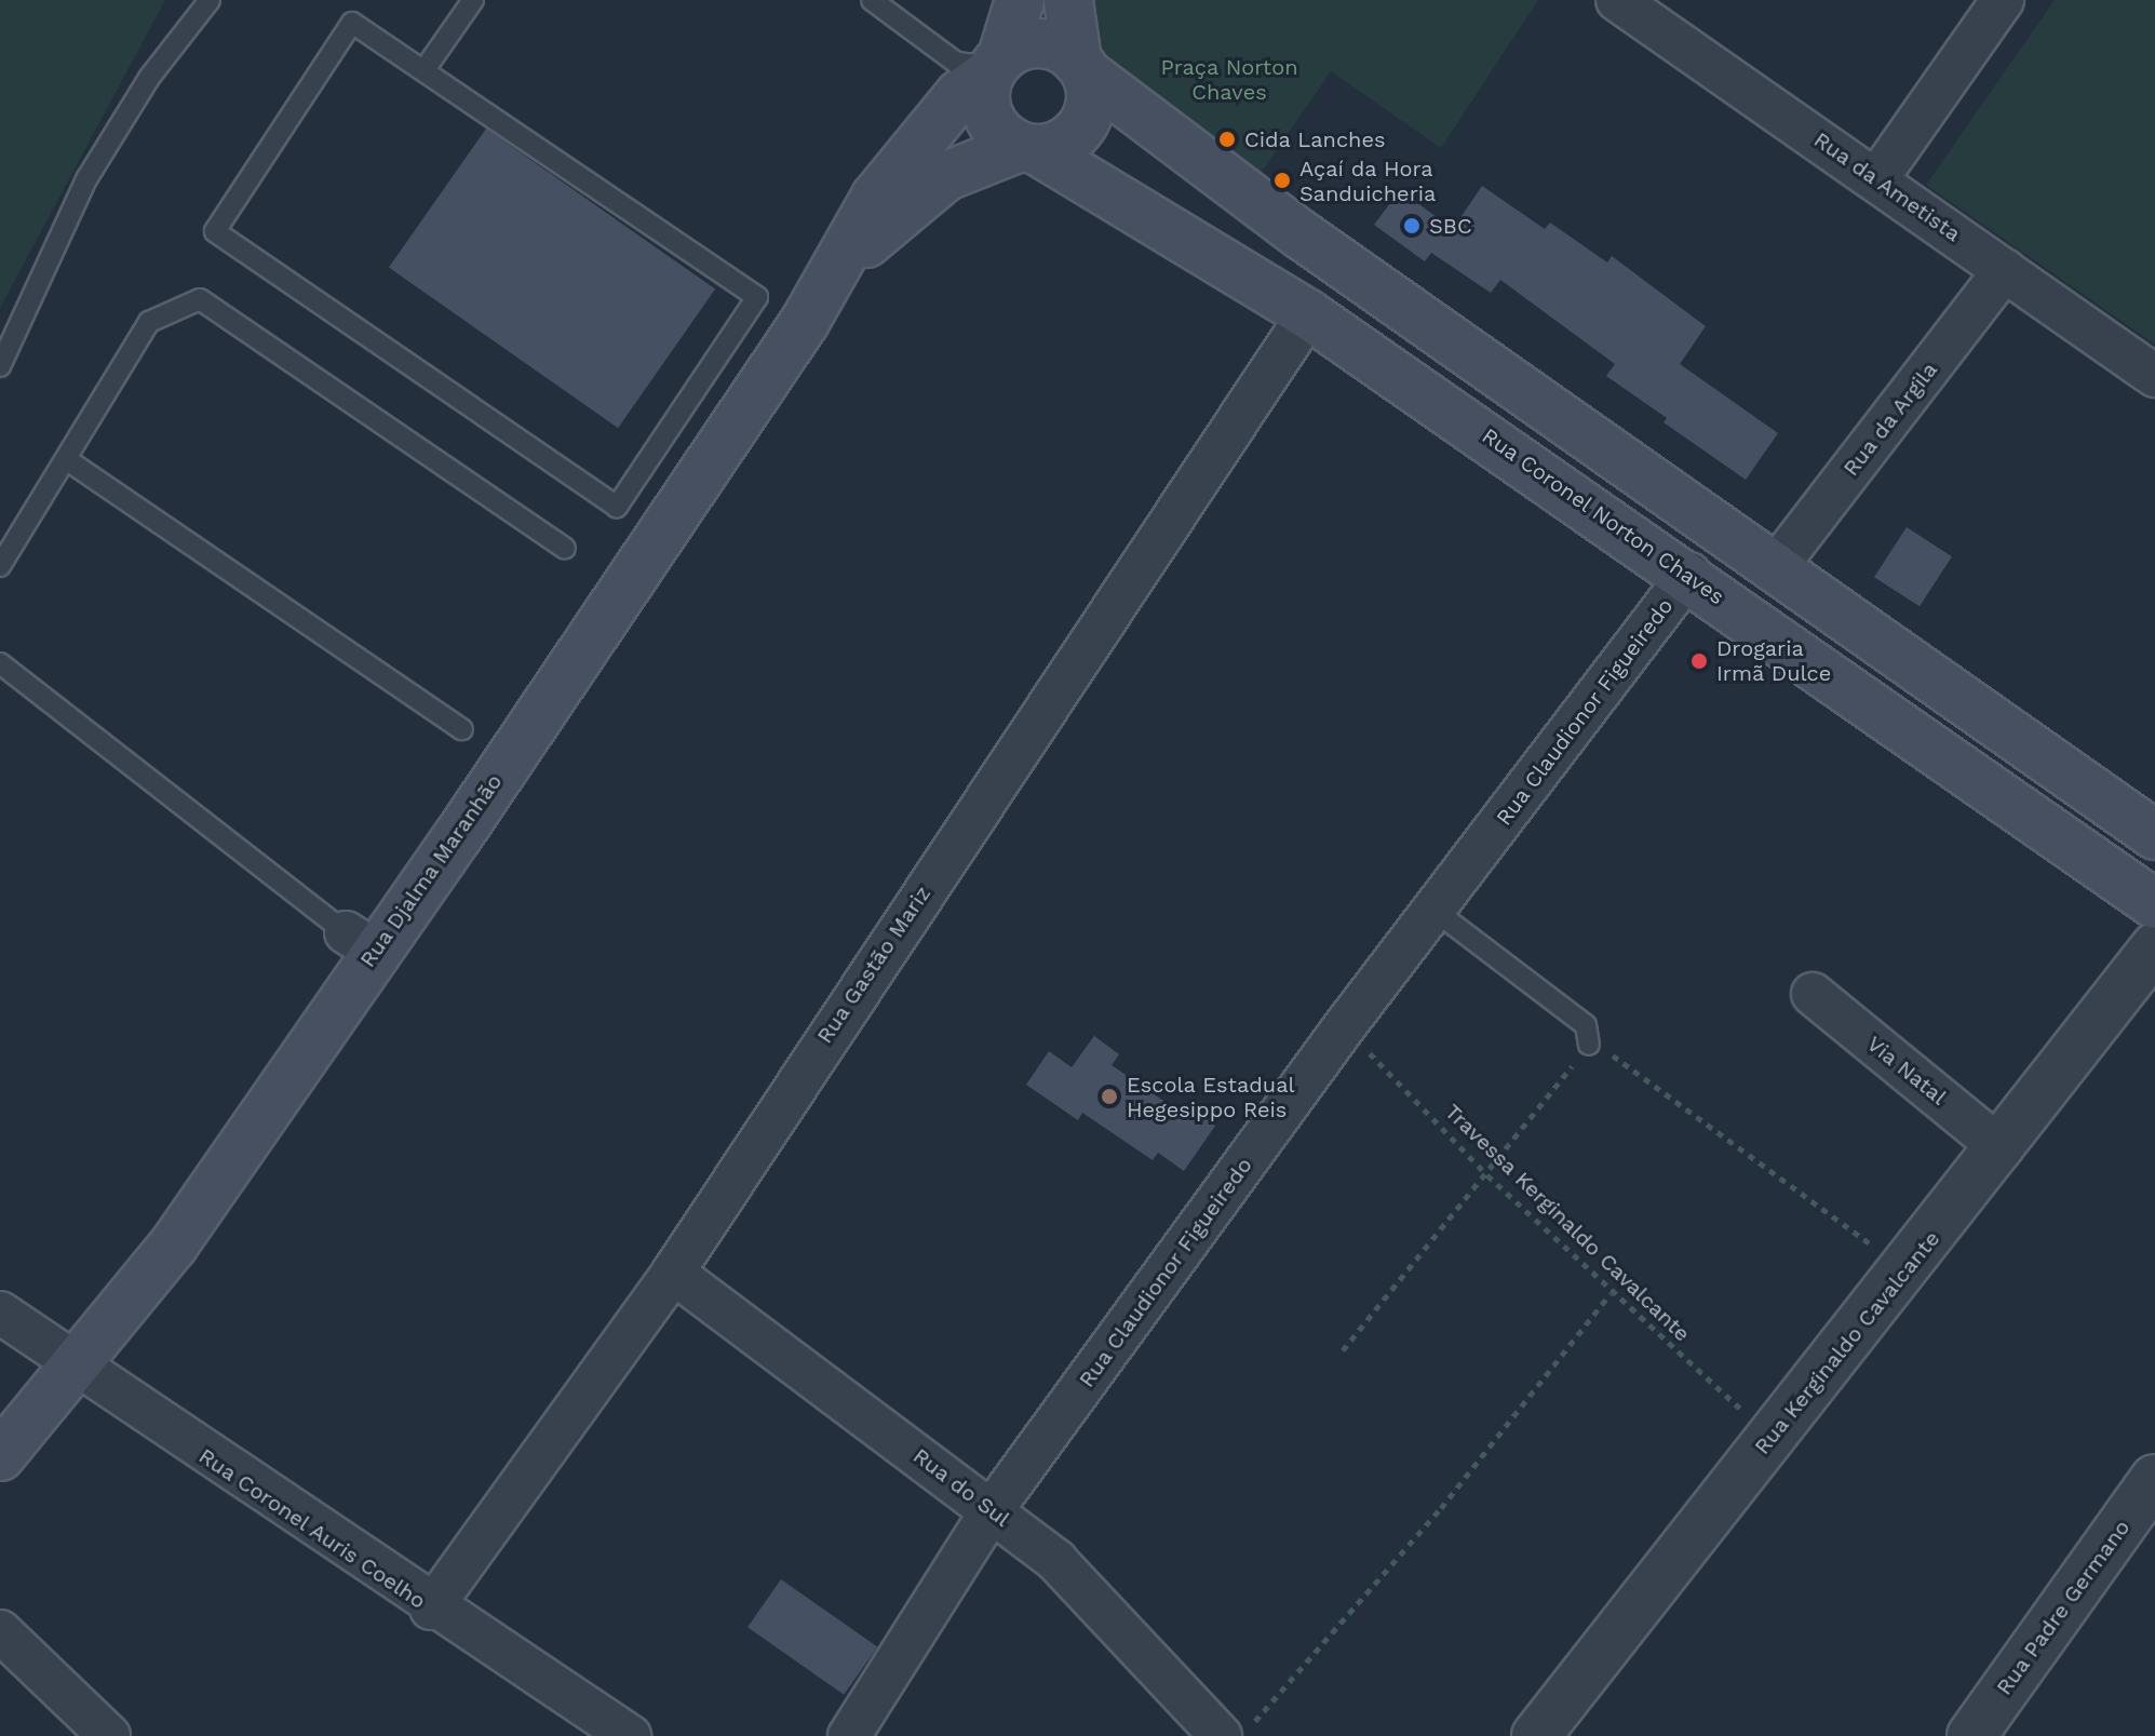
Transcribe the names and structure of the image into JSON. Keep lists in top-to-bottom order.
{
  "streets": {
    "main road": ["Rua Coronel Norton Chaves", "Rua Djalma Maranhão"],
    "street": [
      "Rua da Ametista",
      "Rua da Argila",
      "Rua Claudionor Figueiredo",
      "Rua Gastão Mariz",
      "Via Natal",
      "Rua Kerginaldo Cavalcante",
      "Rua do Sul",
      "Rua Coronel Auris Coelho",
      "Rua Padre Germano"
    ],
    "path": ["Travessa Kerginaldo Cavalcante"]
  },
  "crossings": [
    ["Rua da Ametista", "Rua da Argila"],
    ["Rua Coronel Norton Chaves", "Rua Claudionor Figueiredo"],
    ["Rua Coronel Norton Chaves", "Rua Djalma Maranhão"],
    ["Rua Coronel Norton Chaves", "Rua Gastão Mariz"],
    ["Rua Claudionor Figueiredo", "Travessa Kerginaldo Cavalcante"],
    ["Rua Claudionor Figueiredo", "Rua do Sul"],
    ["Rua Djalma Maranhão", "Rua Coronel Auris Coelho"],
    ["Rua Gastão Mariz", "Rua do Sul"],
    ["Rua Gastão Mariz", "Rua Coronel Auris Coelho"],
    ["Via Natal", "Rua Kerginaldo Cavalcante"],
    ["Travessa Kerginaldo Cavalcante", "Rua Kerginaldo Cavalcante"]
  ],
  "parks": ["Praça Norton Chaves"],
  "places": [
    "Cida Lanches",
    "Açaí da Hora Sanduicheria",
    "SBC",
    "Drogaria Irmã Dulce",
    "Escola Estadual Hegesippo Reis"
  ]
}
